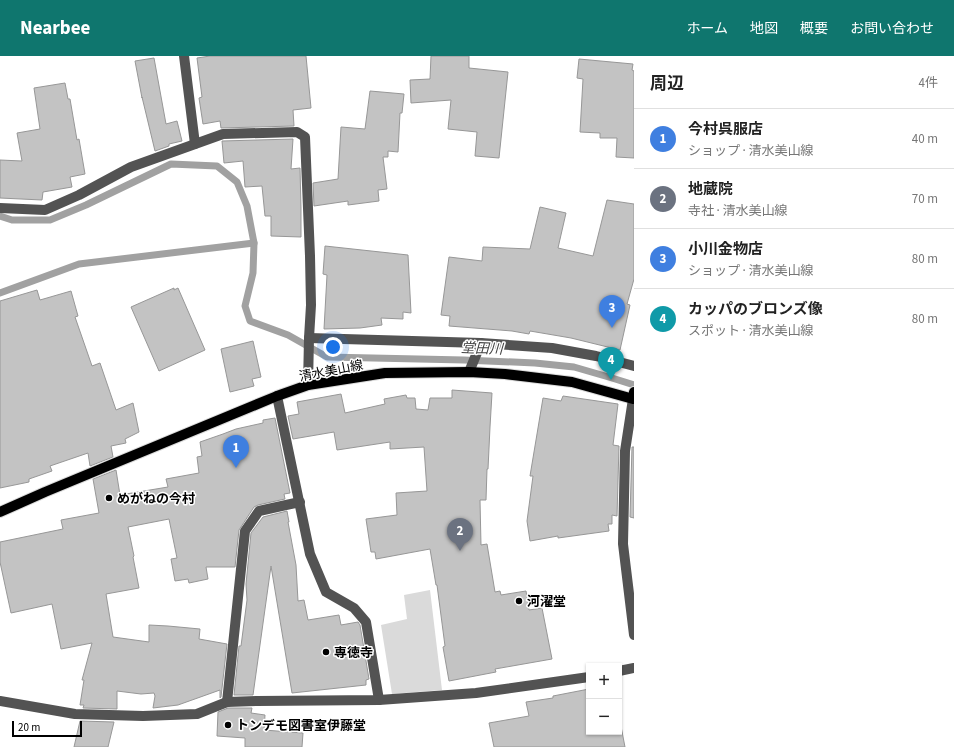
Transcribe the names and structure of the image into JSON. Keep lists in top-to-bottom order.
{
  "streets": {
    "main road": ["清水美山線"]
  },
  "water": ["堂田川"],
  "places": [
    "めがねの今村",
    "河濯堂",
    "専徳寺",
    "トンデモ図書室伊藤堂"
  ],
  "scale_bar": "20 m",
  "page": {
    "header": "Nearbee",
    "nav": [
      "ホーム",
      "地図",
      "概要",
      "お問い合わせ"
    ],
    "heading": ["周辺", "4件"],
    "list": [
      {
        "mark": "1",
        "name": "今村呉服店",
        "note": "ショップ · 清水美山線",
        "value": "40 m"
      },
      {
        "mark": "2",
        "name": "地蔵院",
        "note": "寺社 · 清水美山線",
        "value": "70 m"
      },
      {
        "mark": "3",
        "name": "小川金物店",
        "note": "ショップ · 清水美山線",
        "value": "80 m"
      },
      {
        "mark": "4",
        "name": "カッパのブロンズ像",
        "note": "スポット · 清水美山線",
        "value": "80 m"
      }
    ],
    "pins": [
      "3",
      "4",
      "1",
      "2"
    ],
    "map_buttons": ["+", "−"],
    "scale": "20 m"
  }
}
